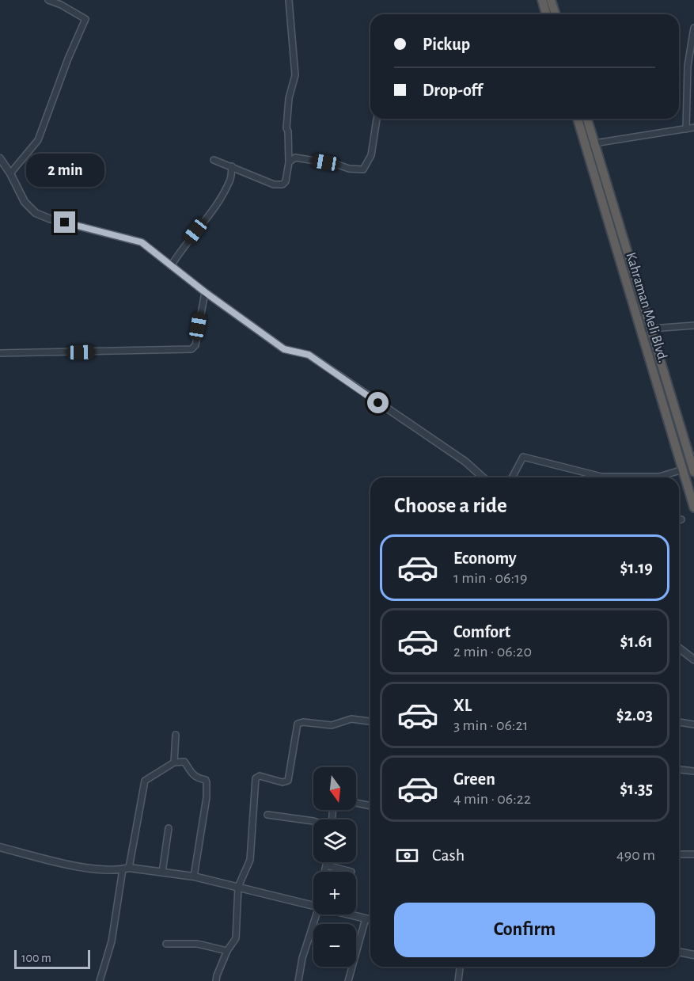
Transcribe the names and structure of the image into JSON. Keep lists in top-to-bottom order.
{
  "streets": {
    "highway": ["Kahraman Meli Blvd."]
  },
  "scale_bar": "100 m",
  "north": "bottom",
  "page": {
    "banner": ["Pickup", "Drop-off"],
    "bubble": "2 min",
    "heading": "Choose a ride",
    "list": [
      {
        "name": "Economy",
        "note": "1 min · 06:19",
        "value": "$1.19"
      },
      {
        "name": "Comfort",
        "note": "2 min · 06:20",
        "value": "$1.61"
      },
      {
        "name": "XL",
        "note": "3 min · 06:21",
        "value": "$2.03"
      },
      {
        "name": "Green",
        "note": "4 min · 06:22",
        "value": "$1.35"
      }
    ],
    "map_buttons": ["+", "−"],
    "pay": ["Cash", "490 m"],
    "buttons": "Confirm",
    "scale": "100 m"
  }
}
